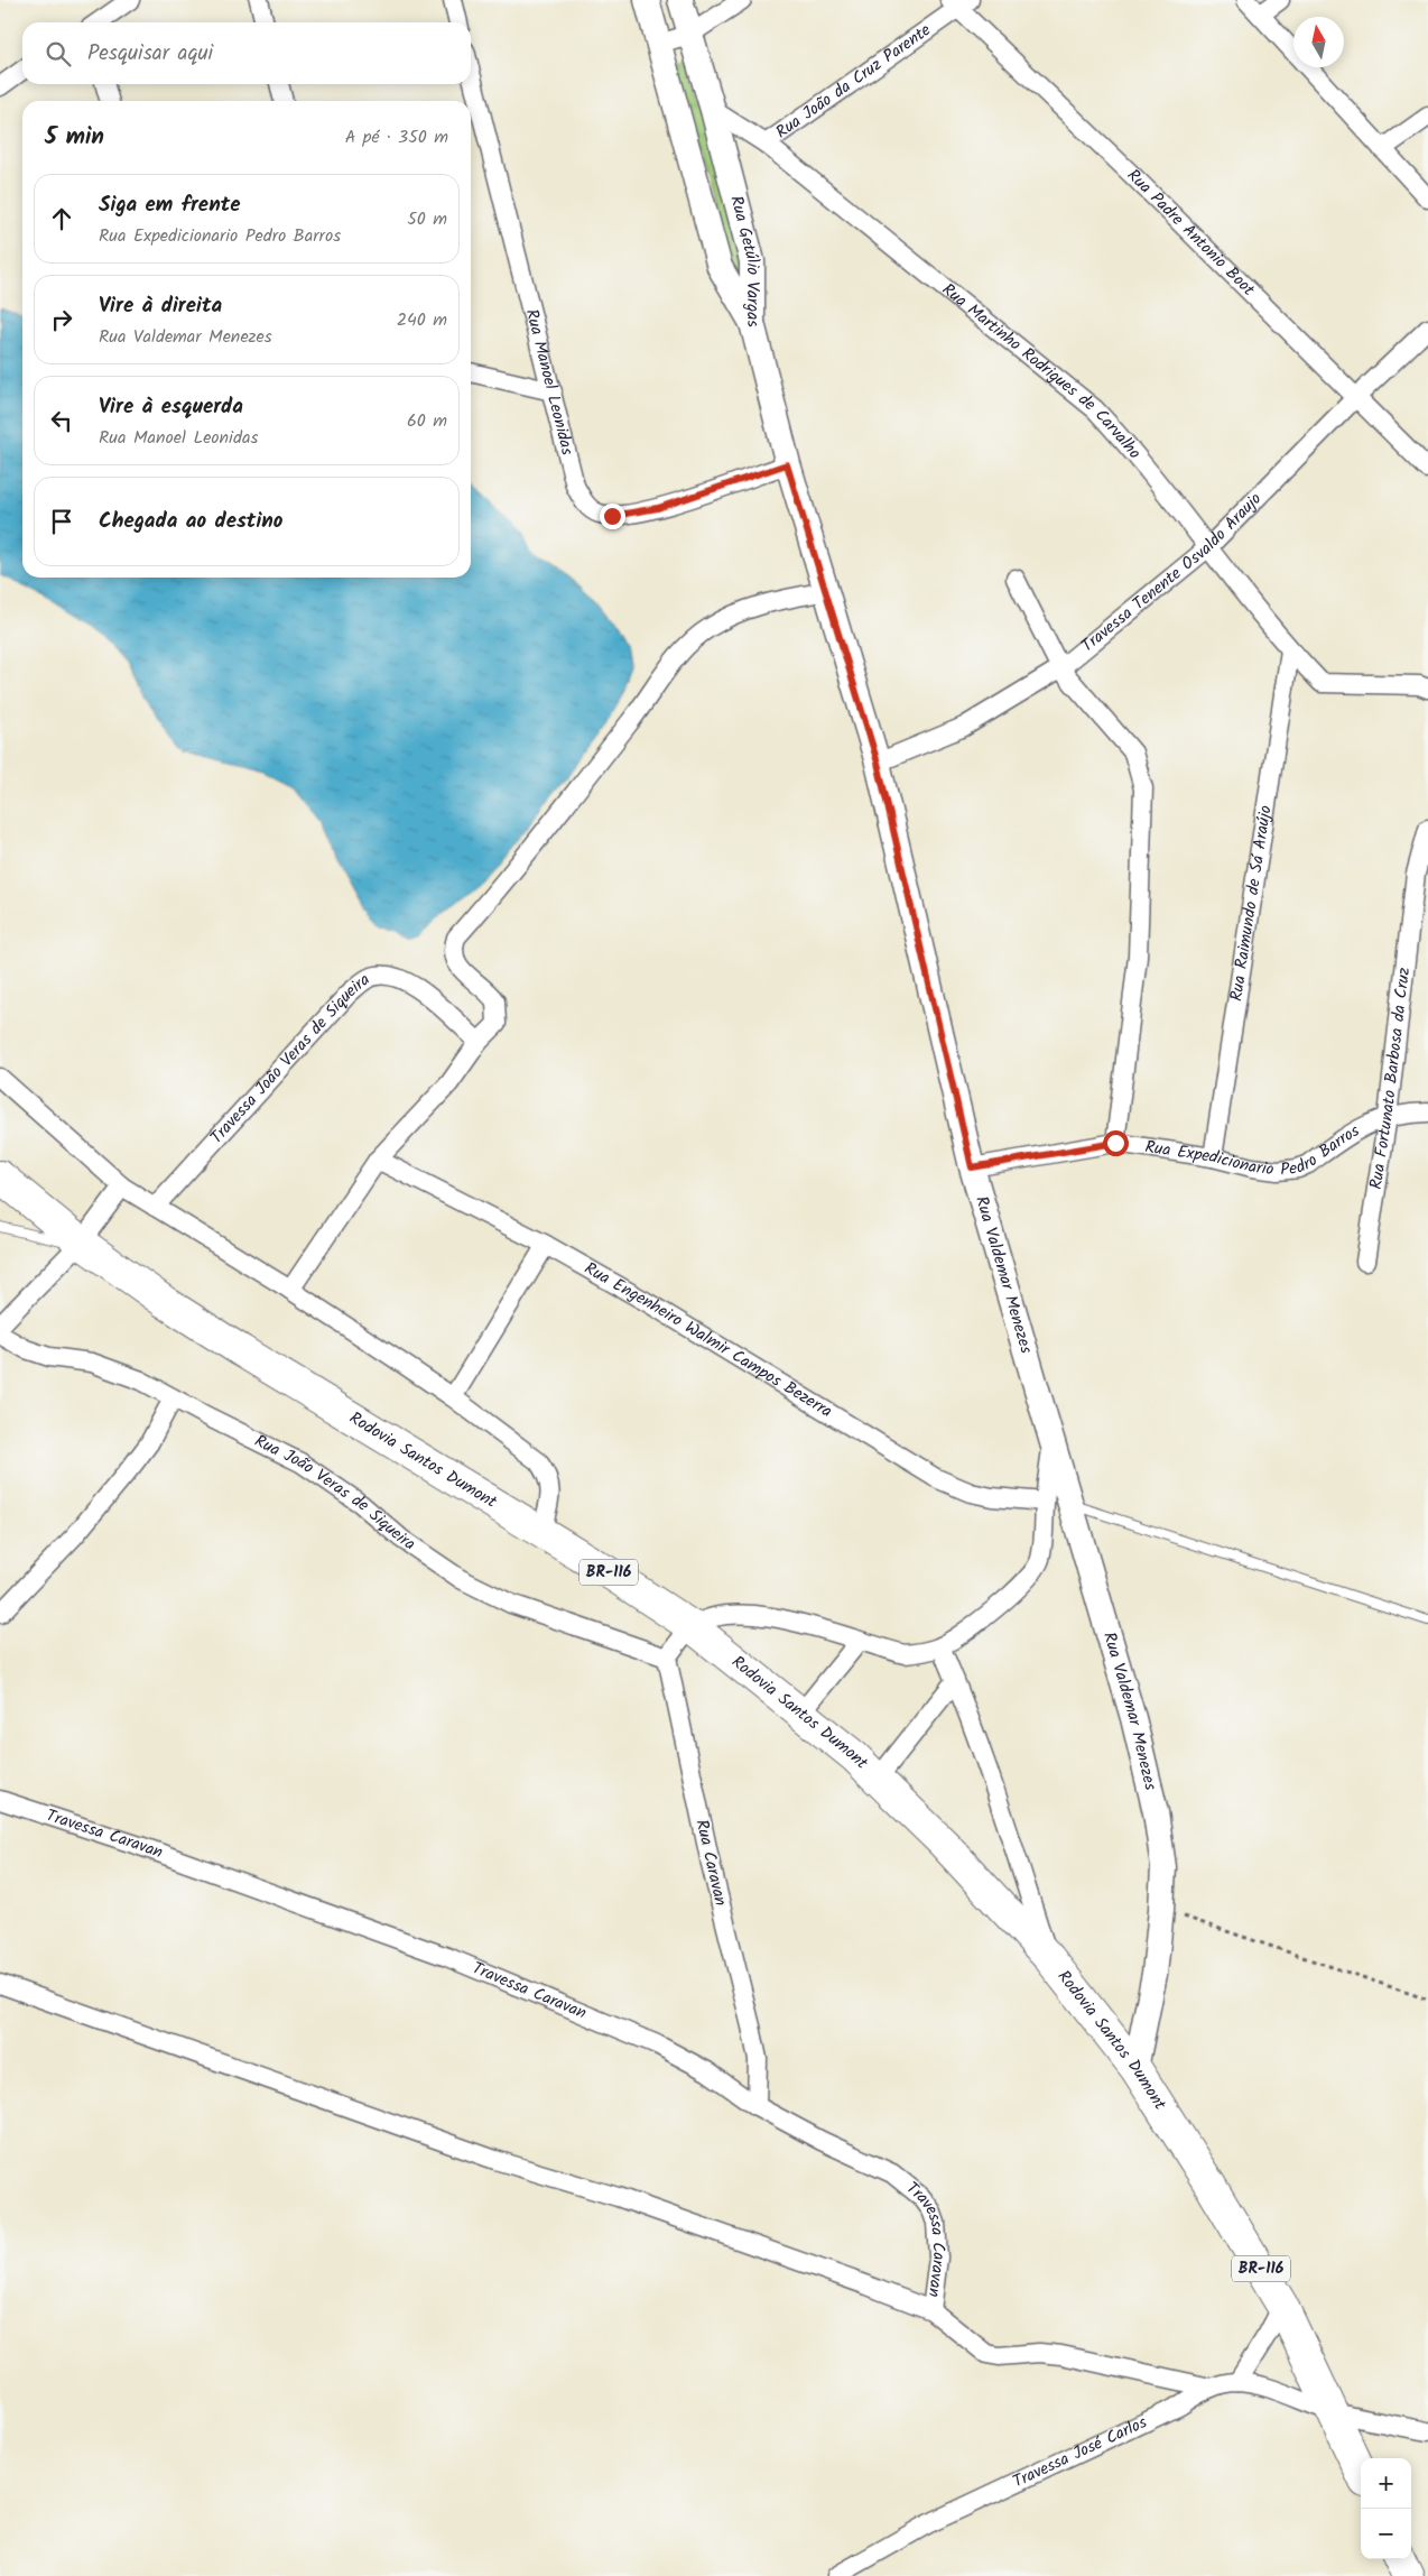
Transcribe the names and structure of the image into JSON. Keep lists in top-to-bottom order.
{
  "streets": {
    "highway": ["Rodovia Santos Dumont", "BR-116"],
    "main road": ["Rua Getúlio Vargas", "Rua Valdemar Menezes"],
    "street": [
      "Rua João da Cruz Parente",
      "Rua Padre Antonio Boot",
      "Rua Martinho Rodrigues de Carvalho",
      "Rua Manoel Leonidas",
      "Travessa Tenente Osvaldo Araujo",
      "Rua Raimundo de Sá Araújo",
      "Travessa João Veras de Siqueira",
      "Rua Fortunato Barbosa da Cruz",
      "Rua Expedicionario Pedro Barros",
      "Rua Engenheiro Walmir Campos Bezerra",
      "Rua João Veras de Siqueira",
      "Travessa Caravan",
      "Rua Caravan",
      "Travessa José Carlos"
    ]
  },
  "crossings": [
    ["Rua João da Cruz Parente", "Rua Padre Antonio Boot"],
    ["Rua João da Cruz Parente", "Rua Martinho Rodrigues de Carvalho"],
    ["Rua Padre Antonio Boot", "Travessa Tenente Osvaldo Araujo"],
    ["Rua Getúlio Vargas", "Rua Martinho Rodrigues de Carvalho"],
    ["Rua Getúlio Vargas", "Rua Valdemar Menezes"],
    ["Rua Martinho Rodrigues de Carvalho", "Travessa Tenente Osvaldo Araujo"],
    ["Rua Martinho Rodrigues de Carvalho", "Rua Raimundo de Sá Araújo"],
    ["Rua Manoel Leonidas", "Rua Valdemar Menezes"],
    ["Travessa Tenente Osvaldo Araujo", "Rua Valdemar Menezes"],
    ["Rua Raimundo de Sá Araújo", "Rua Expedicionario Pedro Barros"],
    ["Rua Fortunato Barbosa da Cruz", "Rua Expedicionario Pedro Barros"],
    ["Rua Expedicionario Pedro Barros", "Rua Valdemar Menezes"],
    ["Rua Valdemar Menezes", "Rodovia Santos Dumont"],
    ["Rodovia Santos Dumont", "Travessa José Carlos"],
    ["Rua João Veras de Siqueira", "Rua Caravan"],
    ["Travessa Caravan", "Rua Caravan"]
  ],
  "north": "top",
  "page": {
    "search": "Pesquisar aqui",
    "heading": ["5 min", "A pé · 350 m"],
    "list": [
      ["Siga em frente", "Rua Expedicionario Pedro Barros", "50 m"],
      ["Vire à direita", "Rua Valdemar Menezes", "240 m"],
      ["Vire à esquerda", "Rua Manoel Leonidas", "60 m"],
      "Chegada ao destino"
    ],
    "map_buttons": ["+", "−"]
  }
}
